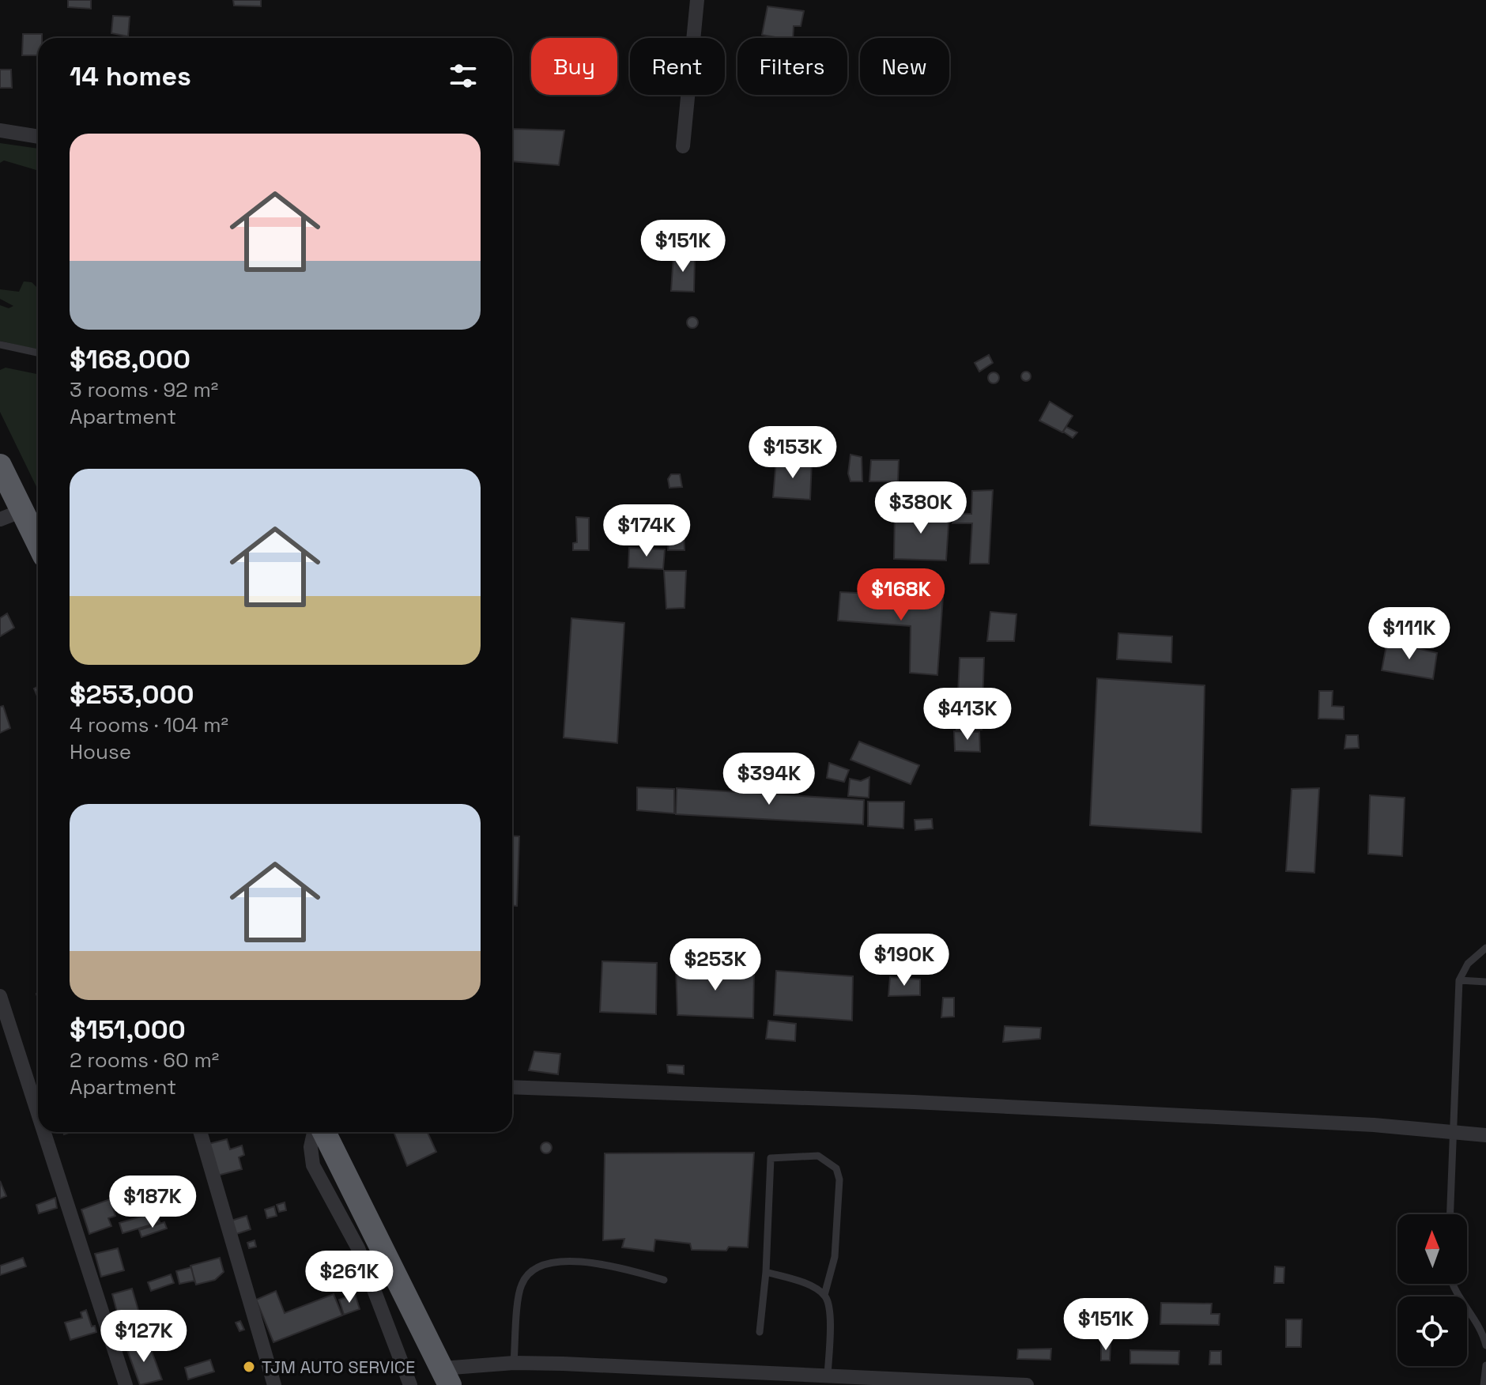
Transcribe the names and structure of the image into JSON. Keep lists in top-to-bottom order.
{
  "places": ["TJM AUTO SERVICE"],
  "north": "top",
  "page": {
    "chip": [
      "Buy",
      "Rent",
      "Filters",
      "New"
    ],
    "heading": "14 homes",
    "list": [
      {
        "name": "$168,000",
        "note": "3 rooms · 92 m² · Apartment"
      },
      {
        "name": "$253,000",
        "note": "4 rooms · 104 m² · House"
      },
      {
        "name": "$151,000",
        "note": "2 rooms · 60 m² · Apartment"
      }
    ],
    "price": [
      "$151K",
      "$153K",
      "$380K",
      "$174K",
      "$168K",
      "$111K",
      "$413K",
      "$394K",
      "$190K",
      "$253K",
      "$187K",
      "$261K",
      "$151K",
      "$127K"
    ]
  }
}
